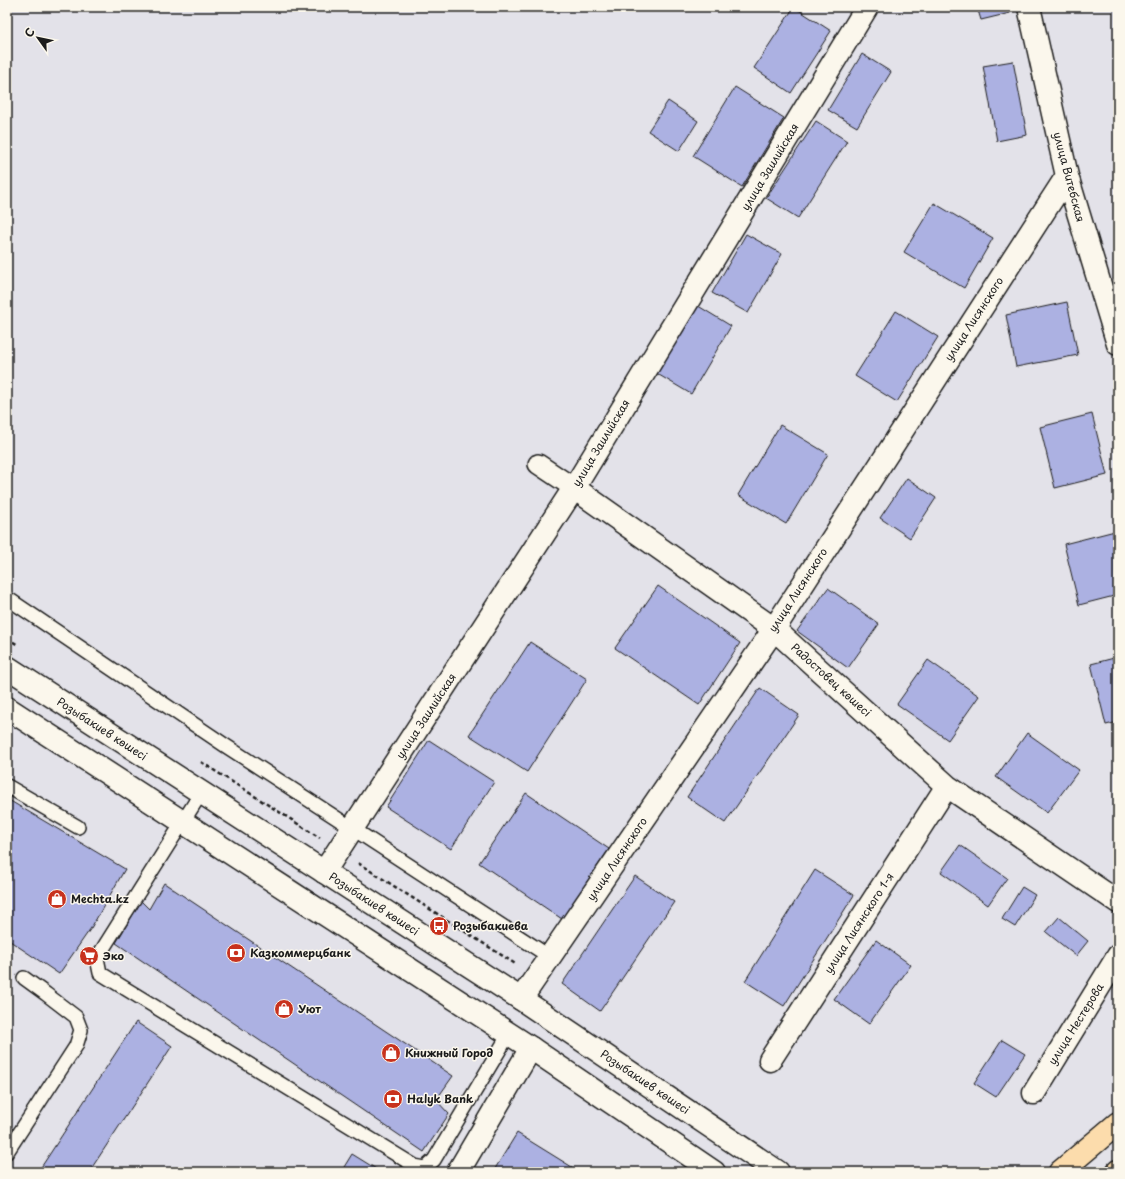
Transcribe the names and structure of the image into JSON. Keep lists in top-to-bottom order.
{
  "streets": {
    "street": [
      "улица Заилийская",
      "улица Витебская",
      "улица Лисянского",
      "Радостовец көшесі",
      "Розыбакиев көшесі",
      "улица Лисянского 1-я",
      "улица Нестерова"
    ]
  },
  "crossings": [
    ["улица Заилийская", "Радостовец көшесі"],
    ["улица Заилийская", "Розыбакиев көшесі"],
    ["улица Витебская", "улица Лисянского"],
    ["улица Лисянского", "Радостовец көшесі"],
    ["улица Лисянского", "Розыбакиев көшесі"],
    ["Радостовец көшесі", "улица Лисянского 1-я"]
  ],
  "places": {
    "shop": ["Mechta.kz", "Уют", "Книжный Город"],
    "bus stop": ["Розыбакиева"],
    "bank": ["Казкоммерцбанк", "Halyk Bank"],
    "supermarket": ["Эко"]
  },
  "north": "top left"
}
